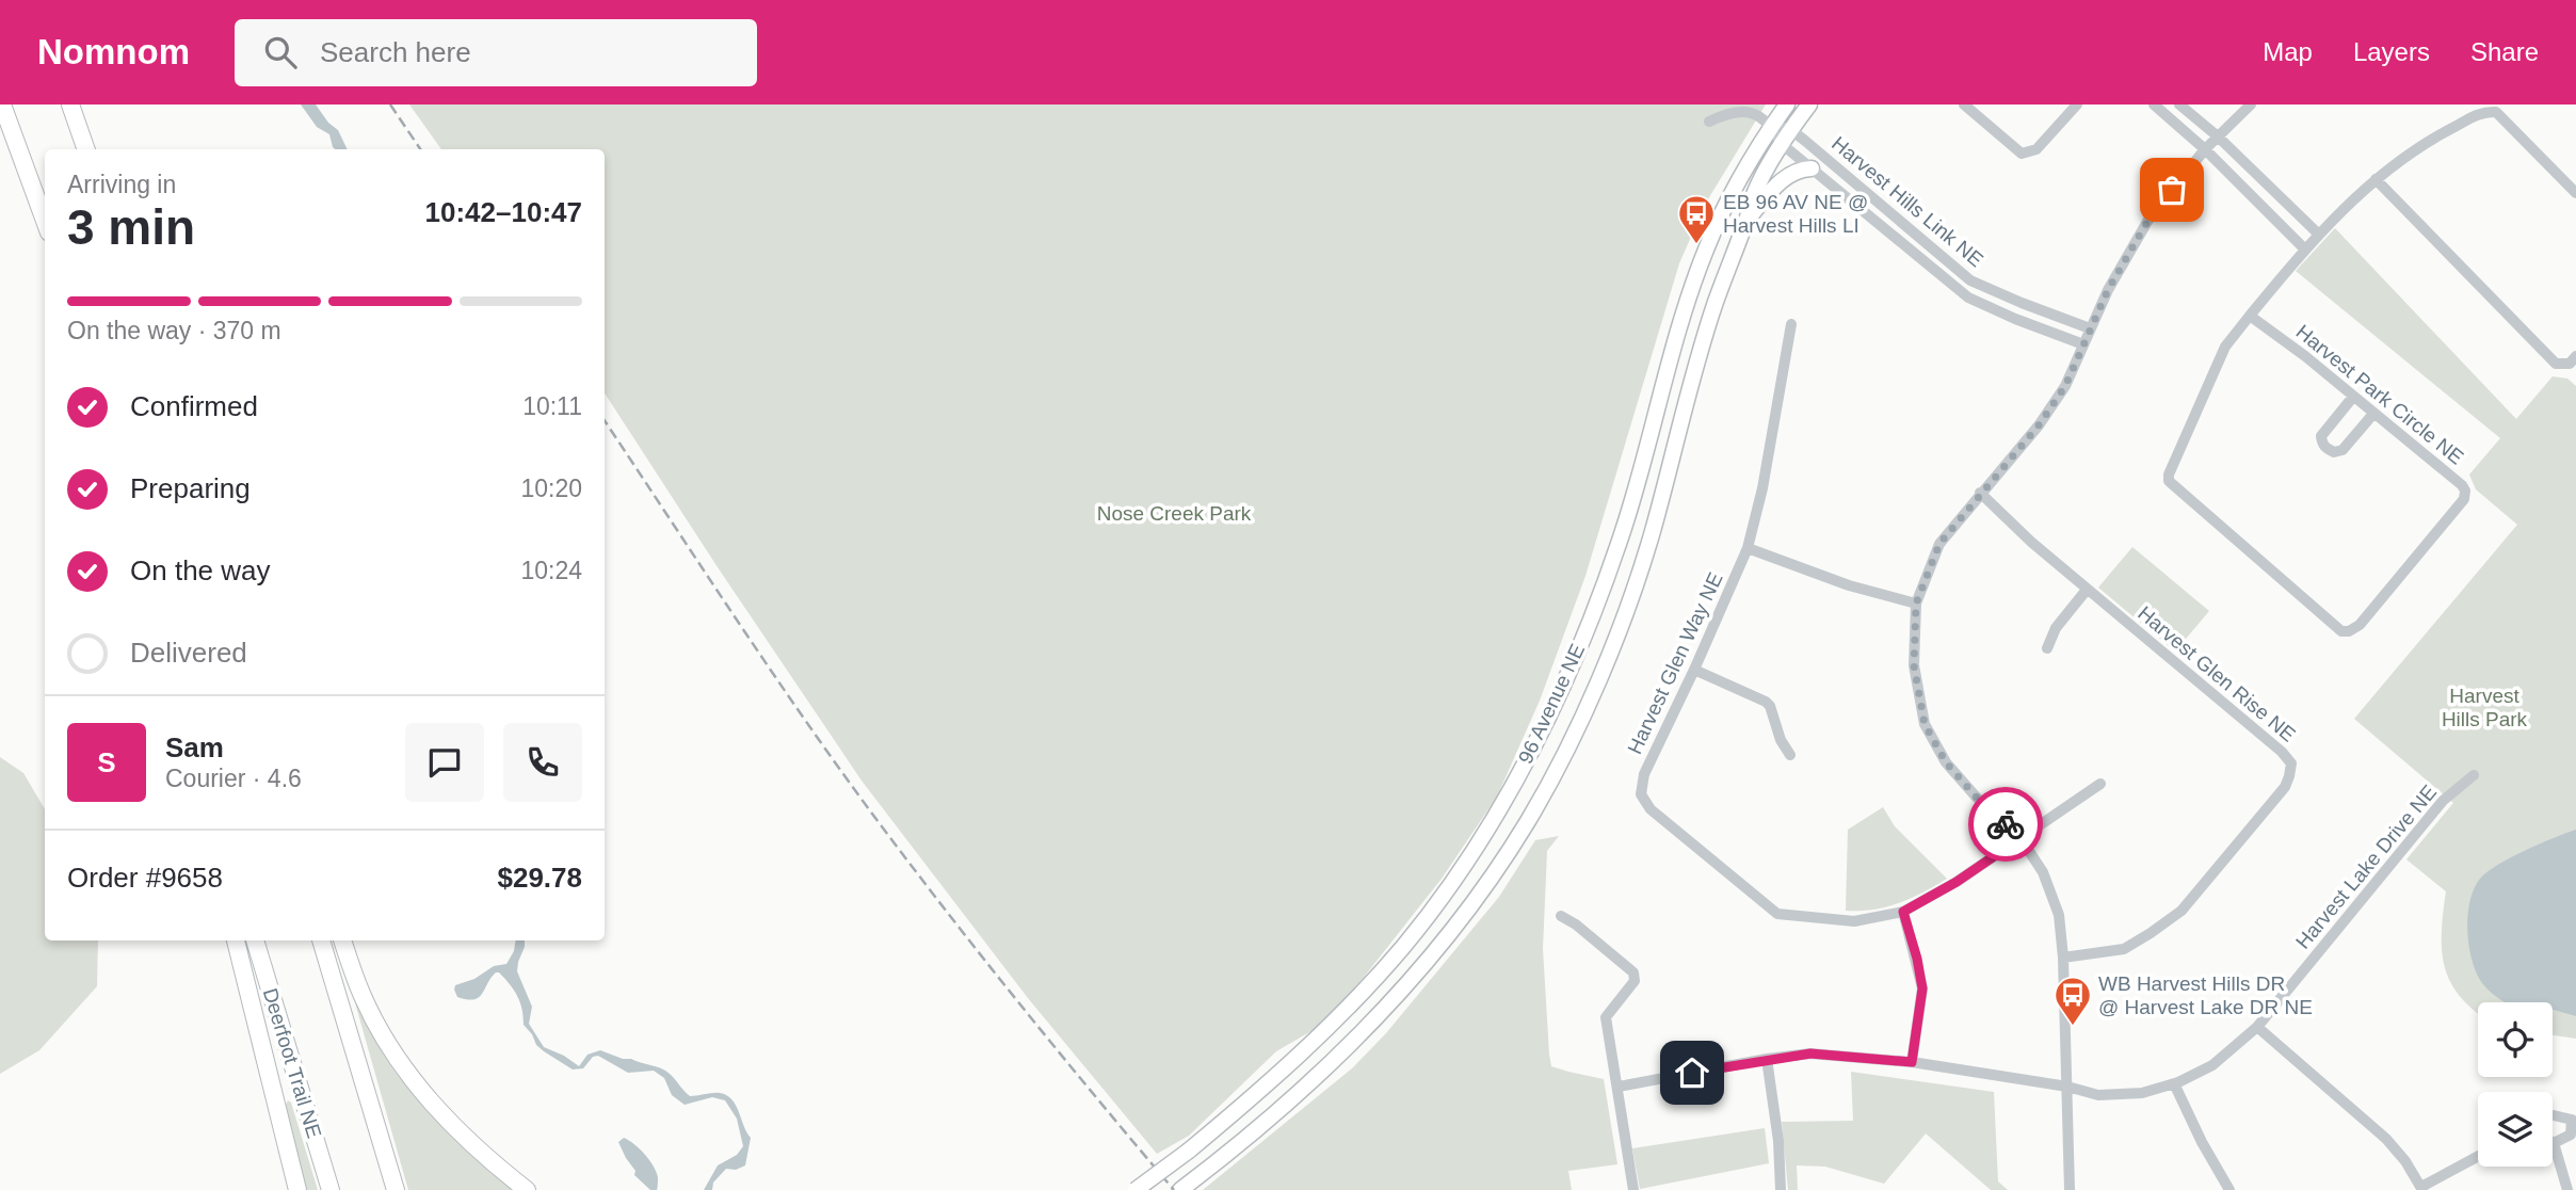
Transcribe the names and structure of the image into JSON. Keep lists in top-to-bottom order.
{
  "streets": {
    "highway": ["Deerfoot Trail NE"],
    "main road": ["96 Avenue NE"],
    "street": [
      "Harvest Hills Link NE",
      "Harvest Park Circle NE",
      "Harvest Glen Way NE",
      "Harvest Glen Rise NE",
      "Harvest Lake Drive NE"
    ]
  },
  "crossings": [
    ["Harvest Hills Link NE", "96 Avenue NE"]
  ],
  "parks": ["Nose Creek Park", "Harvest Hills Park"],
  "places": {
    "bus stop": ["EB 96 AV NE @ Harvest Hills LI", "WB Harvest Hills DR @ Harvest Lake DR NE"]
  },
  "page": {
    "header": "Nomnom",
    "search": "Search here",
    "nav": ["Map", "Layers", "Share"],
    "heading": ["3 min", "Arriving in", "10:42–10:47"],
    "panel": [
      "Sam",
      "Courier · 4.6",
      "Order #9658",
      "$29.78"
    ],
    "bar": "On the way · 370 m",
    "list": [
      ["Confirmed", "10:11"],
      ["Preparing", "10:20"],
      ["On the way", "10:24"],
      "Delivered"
    ],
    "round": "S"
  }
}
